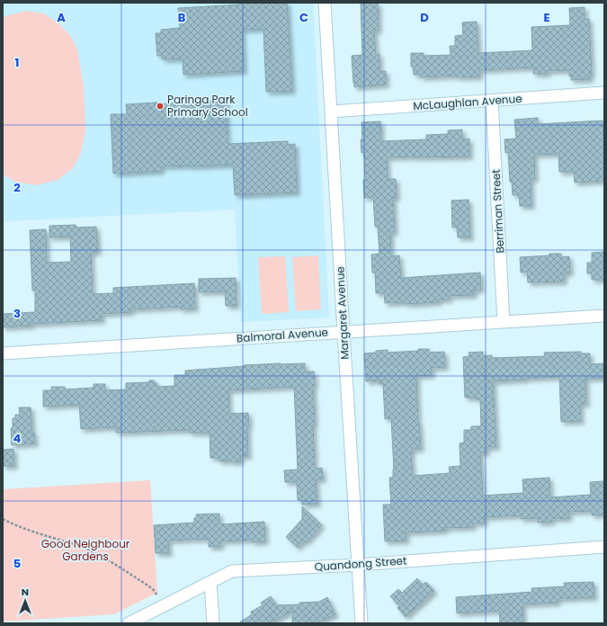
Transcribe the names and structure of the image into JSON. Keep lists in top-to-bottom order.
{
  "streets": {
    "street": [
      "McLaughlan Avenue",
      "Berriman Street",
      "Margaret Avenue",
      "Balmoral Avenue",
      "Quandong Street"
    ]
  },
  "crossings": [
    ["McLaughlan Avenue", "Berriman Street"],
    ["McLaughlan Avenue", "Margaret Avenue"],
    ["Berriman Street", "Balmoral Avenue"],
    ["Margaret Avenue", "Balmoral Avenue"],
    ["Margaret Avenue", "Quandong Street"]
  ],
  "parks": ["Good Neighbour Gardens"],
  "places": ["Paringa Park Primary School"],
  "north": "top",
  "grid": {
    "columns": [
      "A",
      "B",
      "C",
      "D",
      "E"
    ],
    "rows": [
      "1",
      "2",
      "3",
      "4",
      "5"
    ]
  }
}
